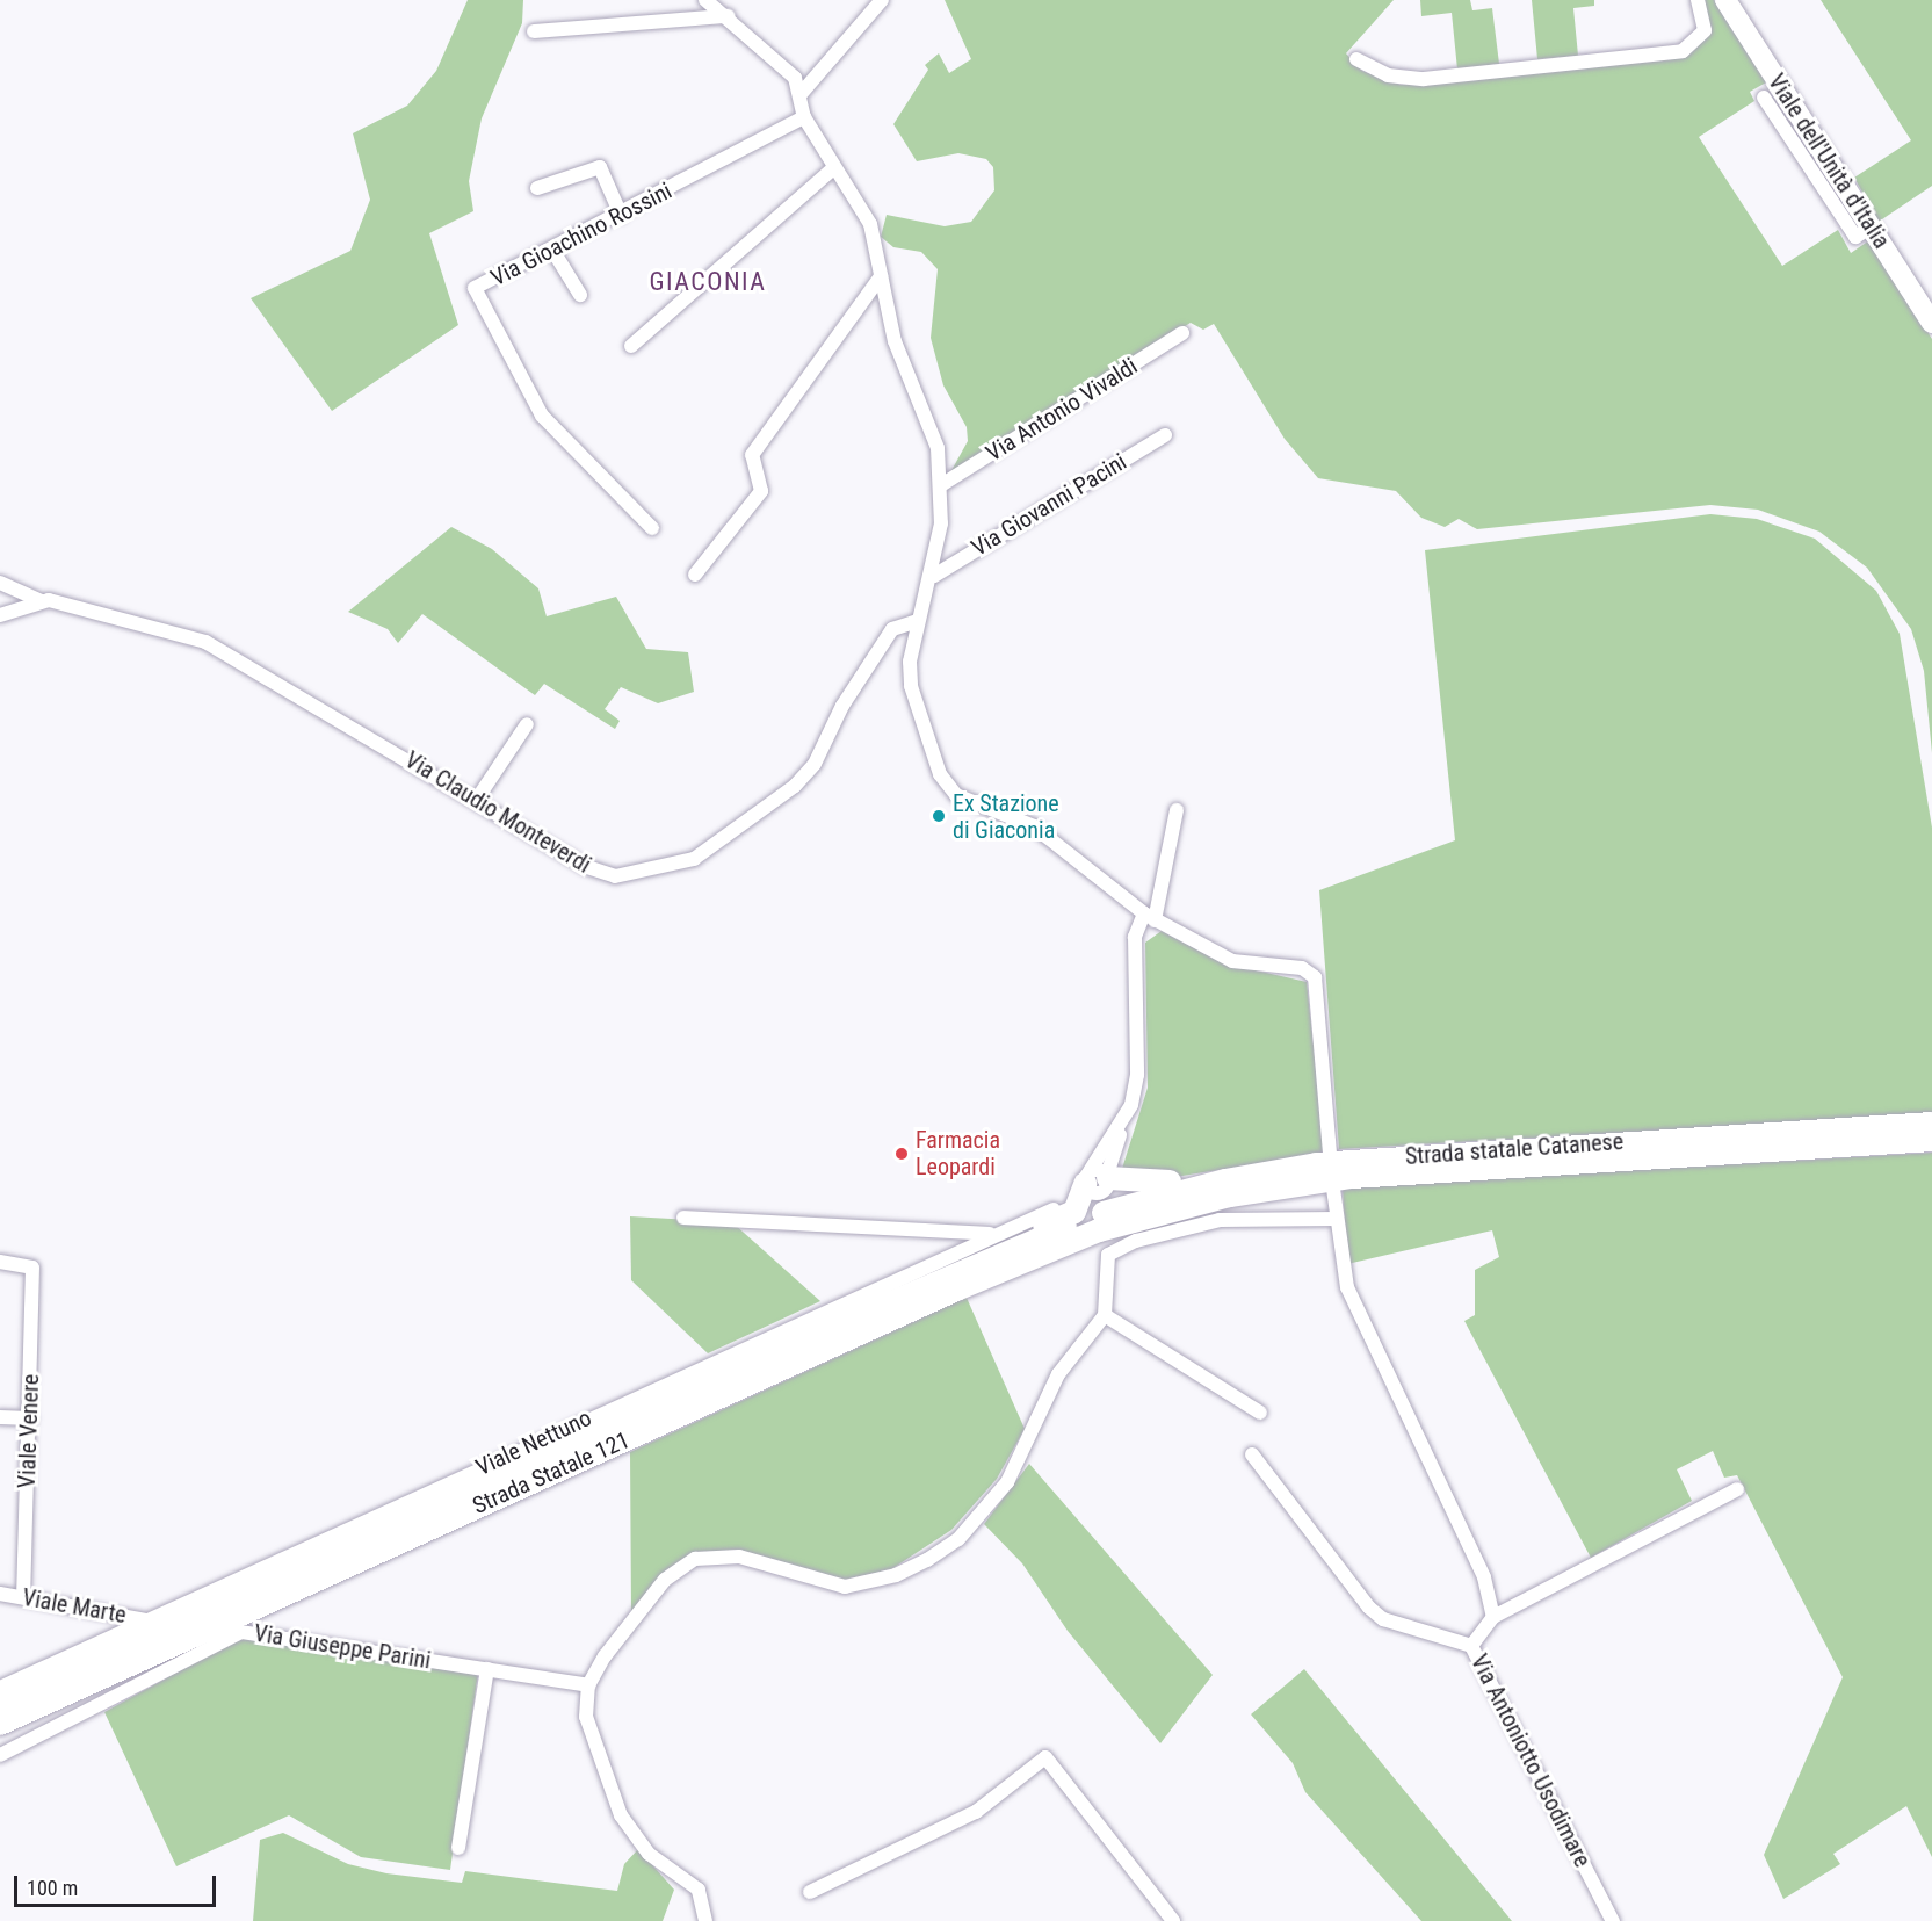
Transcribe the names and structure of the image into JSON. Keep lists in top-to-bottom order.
{
  "streets": {
    "main road": ["Strada statale Catanese", "Strada Statale 121"],
    "street": [
      "Viale dell'Unità d'Italia",
      "Via Gioachino Rossini",
      "Via Antonio Vivaldi",
      "Via Giovanni Pacini",
      "Via Claudio Monteverdi",
      "Viale Venere",
      "Viale Nettuno",
      "Viale Marte",
      "Via Giuseppe Parini",
      "Via Antoniotto Usodimare"
    ]
  },
  "crossings": [
    ["Strada statale Catanese", "Viale Nettuno"],
    ["Strada statale Catanese", "Strada Statale 121"],
    ["Viale Venere", "Viale Marte"],
    ["Viale Nettuno", "Strada Statale 121"],
    ["Viale Nettuno", "Viale Marte"]
  ],
  "districts": ["GIACONIA"],
  "places": ["Ex Stazione di Giaconia", "Farmacia Leopardi"],
  "scale_bar": "100 m"
}
